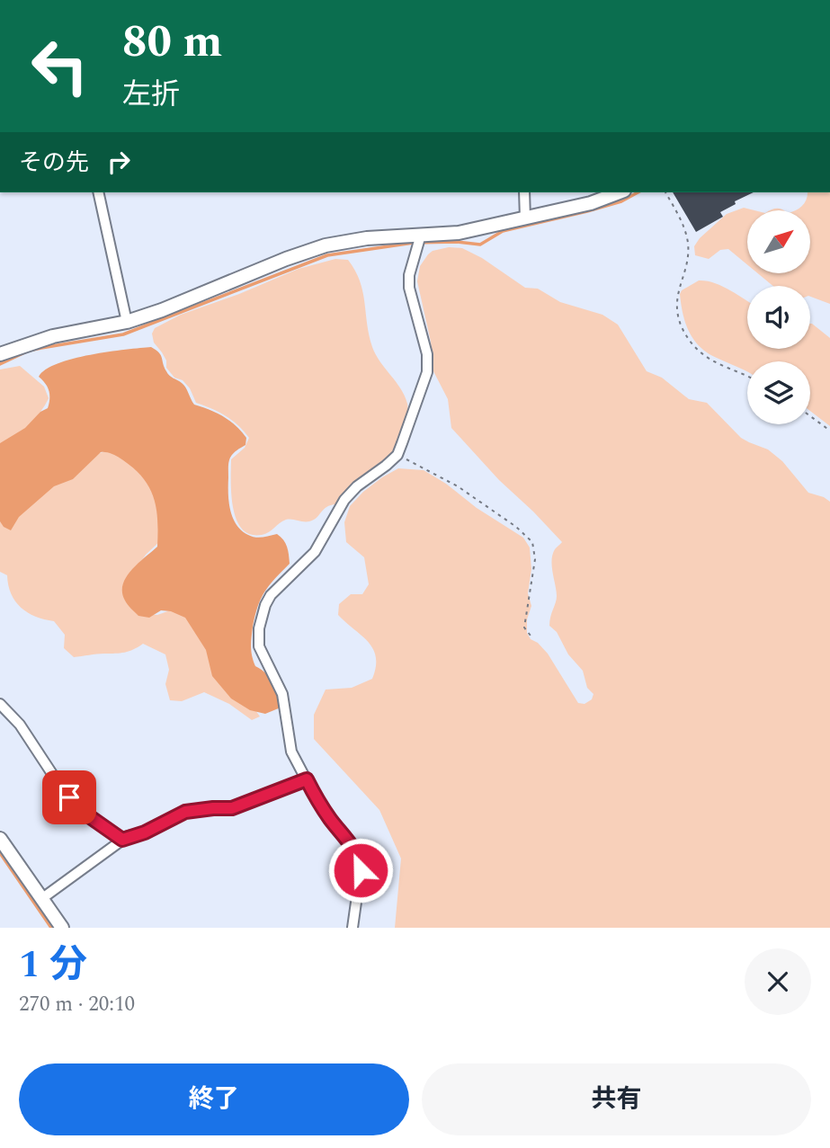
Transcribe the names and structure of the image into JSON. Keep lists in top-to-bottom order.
{
  "north": "top right",
  "page": {
    "turn": ["80 m", "左折"],
    "then": "その先",
    "heading": ["1 分", "270 m · 20:10"],
    "buttons": ["終了", "共有"]
  }
}
